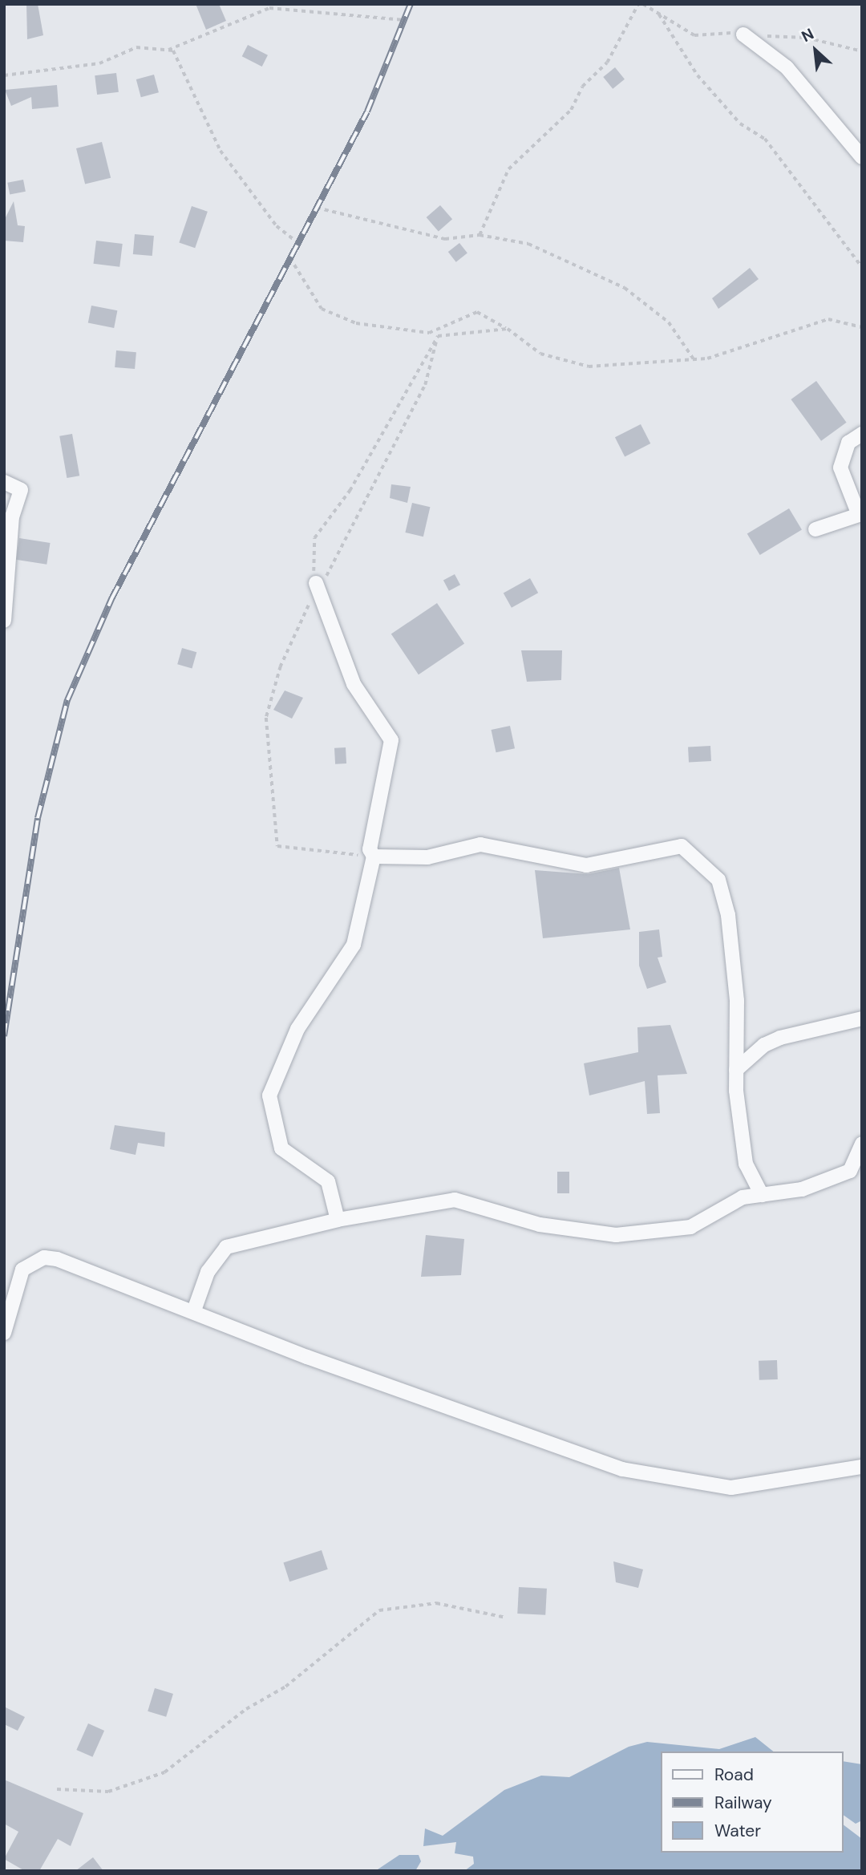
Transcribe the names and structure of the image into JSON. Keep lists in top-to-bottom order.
{
  "legend": ["Road", "Railway", "Water"],
  "north": "top left"
}
